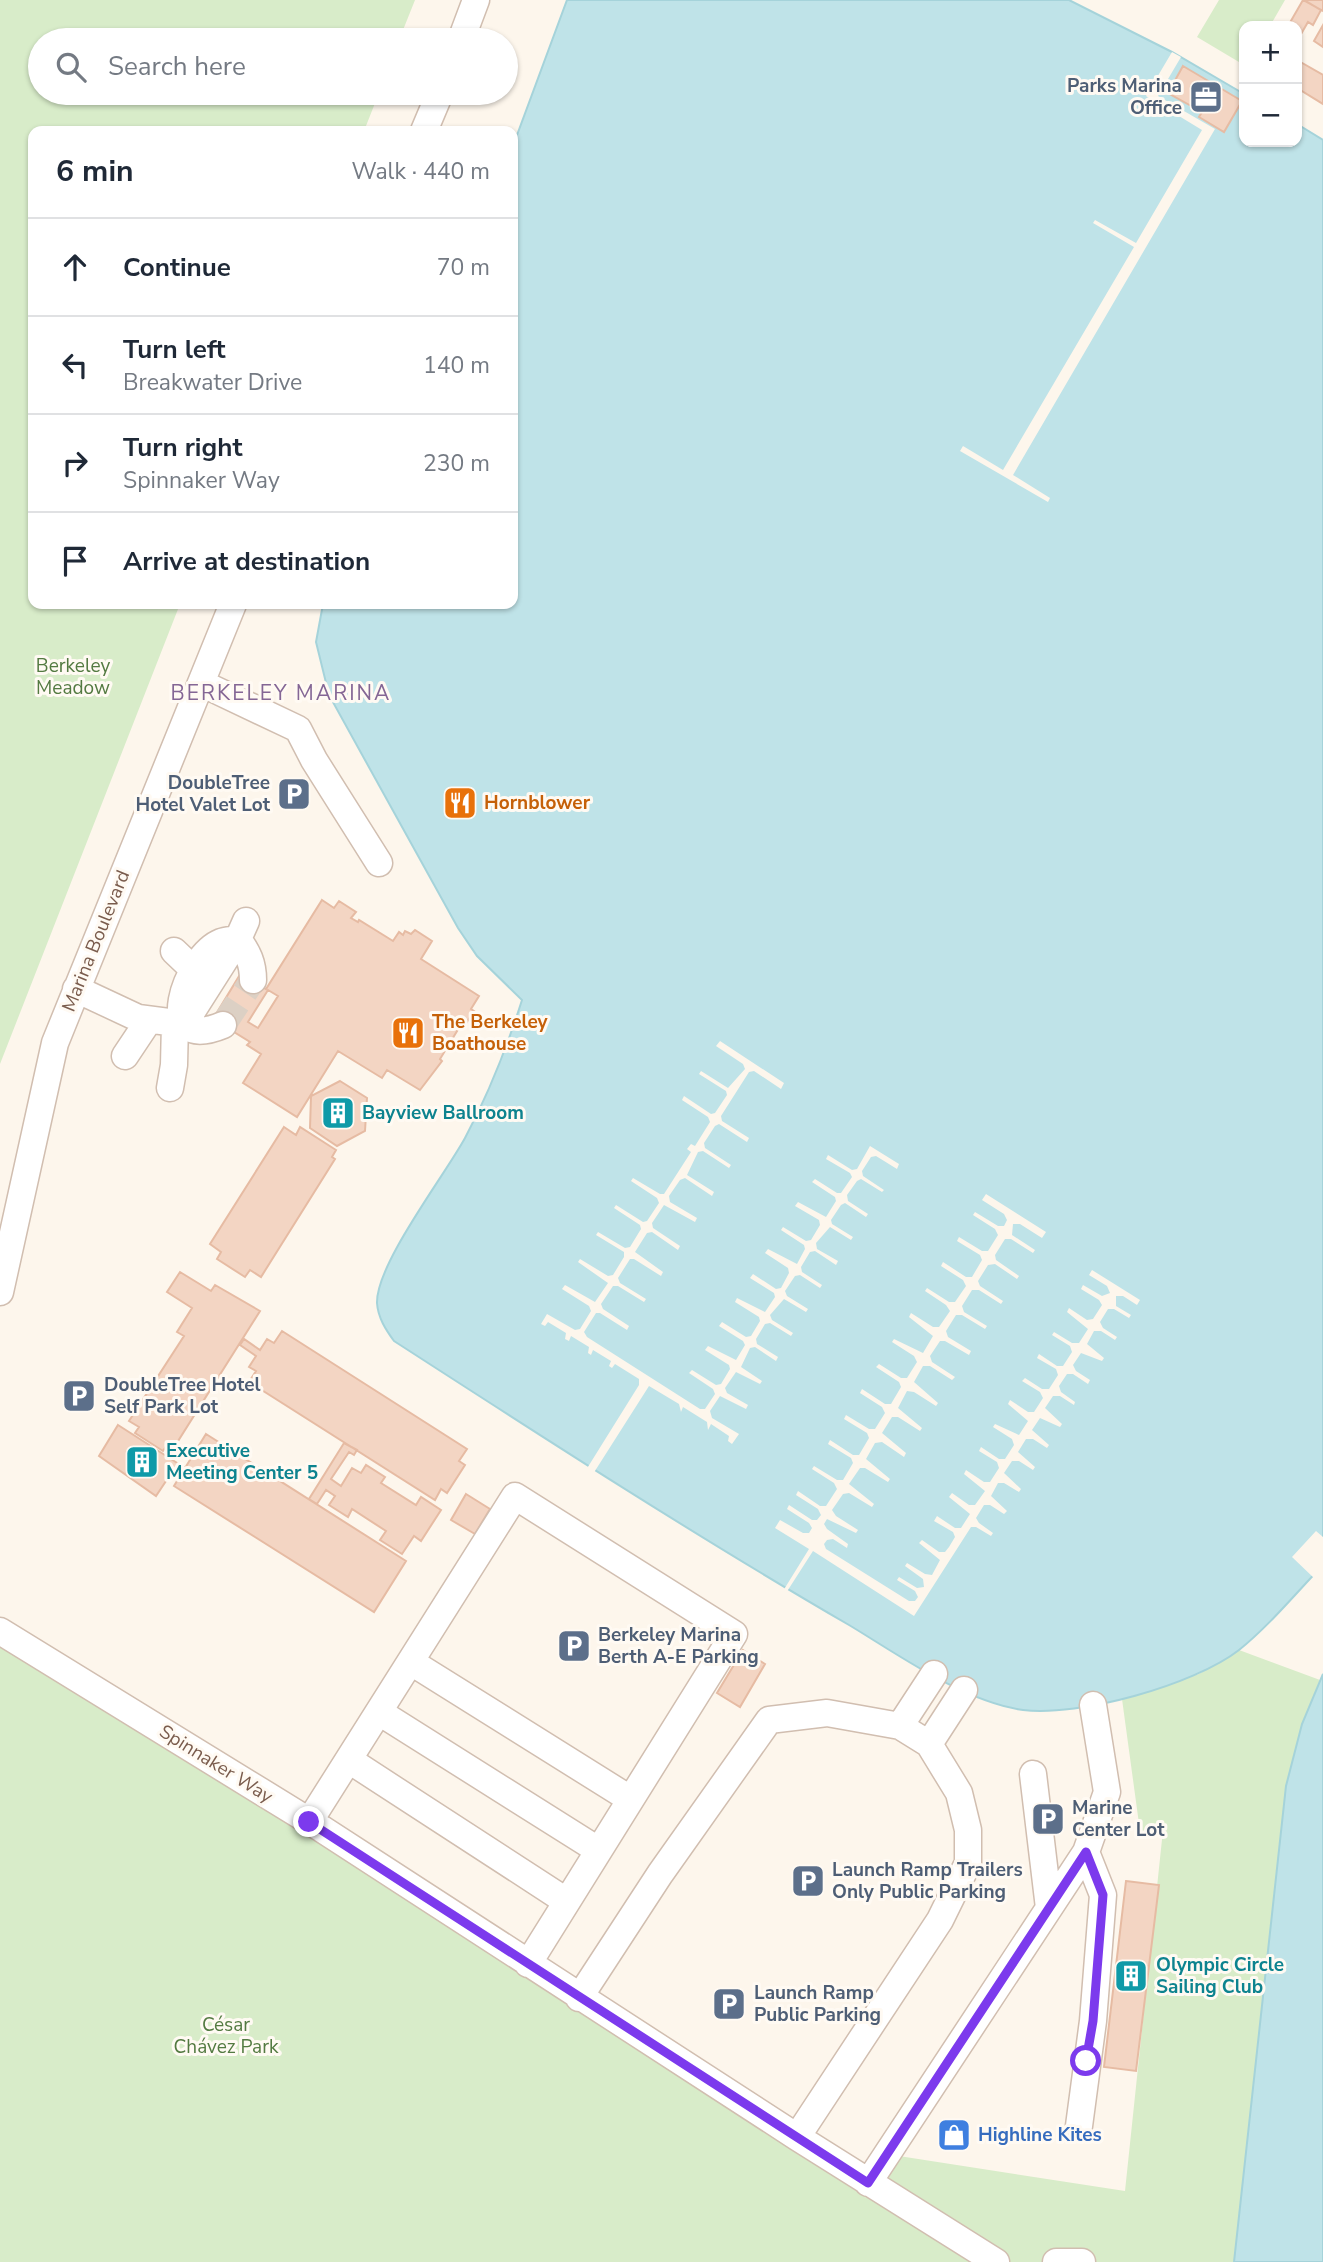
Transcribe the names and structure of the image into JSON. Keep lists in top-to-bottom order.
{
  "streets": {
    "street": ["Marina Boulevard", "Spinnaker Way"]
  },
  "districts": ["BERKELEY MARINA"],
  "parks": ["Berkeley Meadow", "César Chávez Park"],
  "places": {
    "office": ["Parks Marina Office"],
    "parking": [
      "DoubleTree Hotel Valet Lot",
      "DoubleTree Hotel Self Park Lot",
      "Berkeley Marina Berth A-E Parking",
      "Marine Center Lot",
      "Launch Ramp Trailers Only Public Parking",
      "Launch Ramp Public Parking"
    ],
    "restaurant": ["Hornblower", "The Berkeley Boathouse"],
    "building": ["Bayview Ballroom", "Executive Meeting Center 5", "Olympic Circle Sailing Club"],
    "shop": ["Highline Kites"]
  },
  "page": {
    "map_buttons": ["+", "−"],
    "search": "Search here",
    "heading": ["6 min", "Walk · 440 m"],
    "list": [
      ["Continue", "70 m"],
      ["Turn left", "Breakwater Drive", "140 m"],
      ["Turn right", "Spinnaker Way", "230 m"],
      "Arrive at destination"
    ]
  }
}
